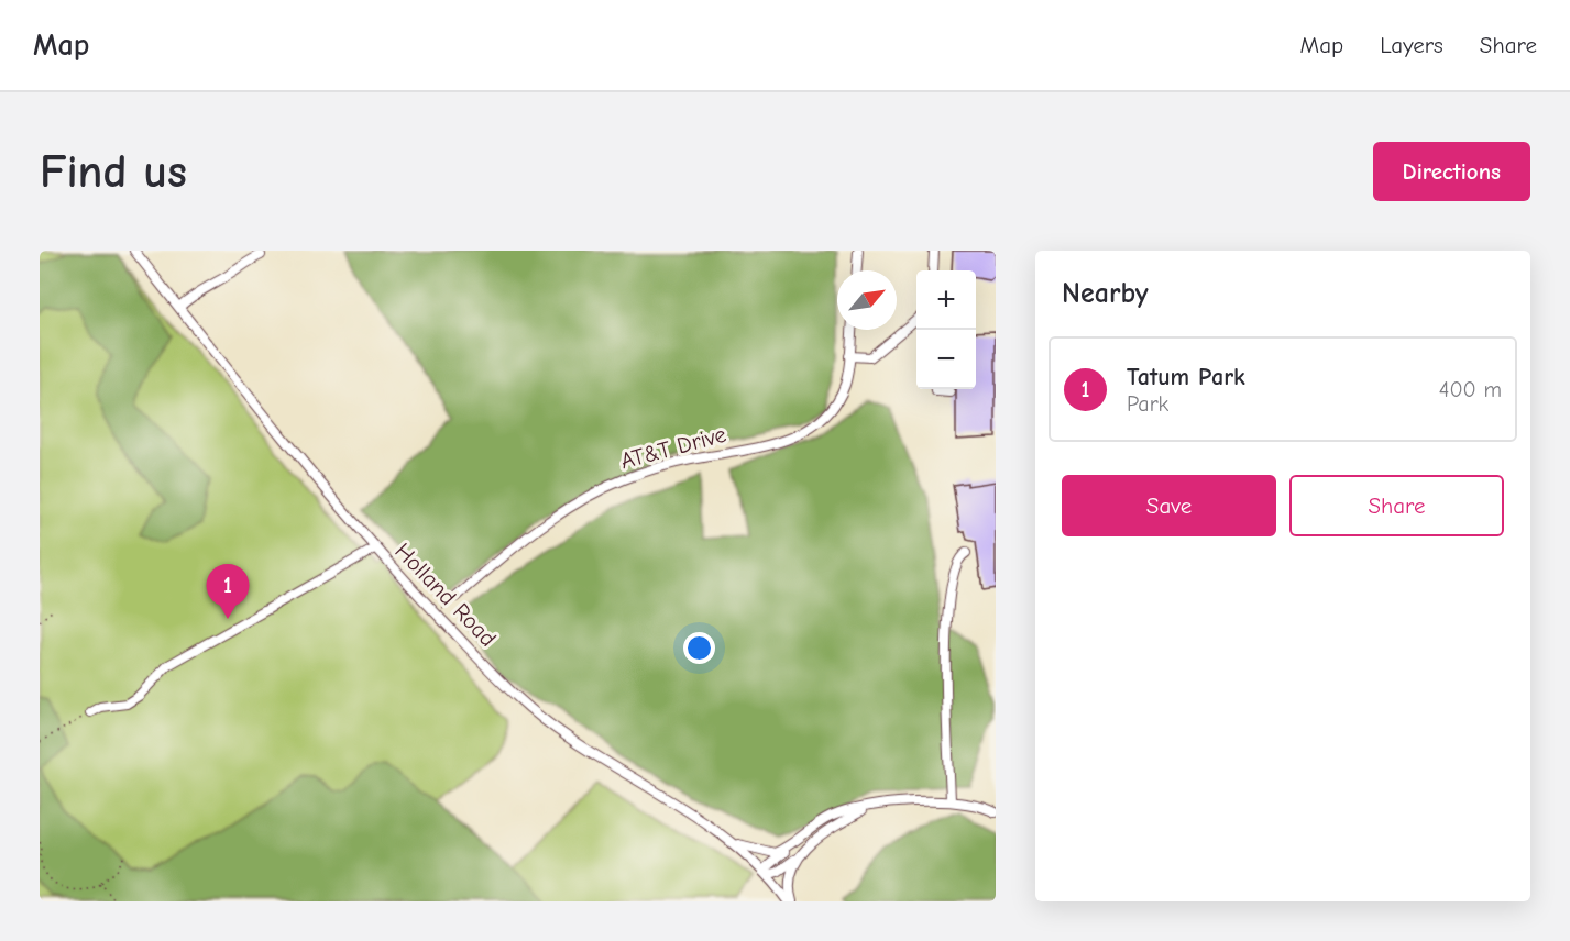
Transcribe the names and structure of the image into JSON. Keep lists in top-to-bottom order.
{
  "streets": {
    "street": ["AT&T Drive", "Holland Road"]
  },
  "north": "top right",
  "page": {
    "header": "Map",
    "nav": ["Map", "Layers", "Share"],
    "buttons": [
      "Directions",
      ["Save", "Share"]
    ],
    "title": "Find us",
    "heading": "Nearby",
    "map_buttons": ["+", "−"],
    "list": [
      {
        "mark": "1",
        "name": "Tatum Park",
        "note": "Park",
        "value": "400 m"
      }
    ],
    "pins": "1"
  }
}
